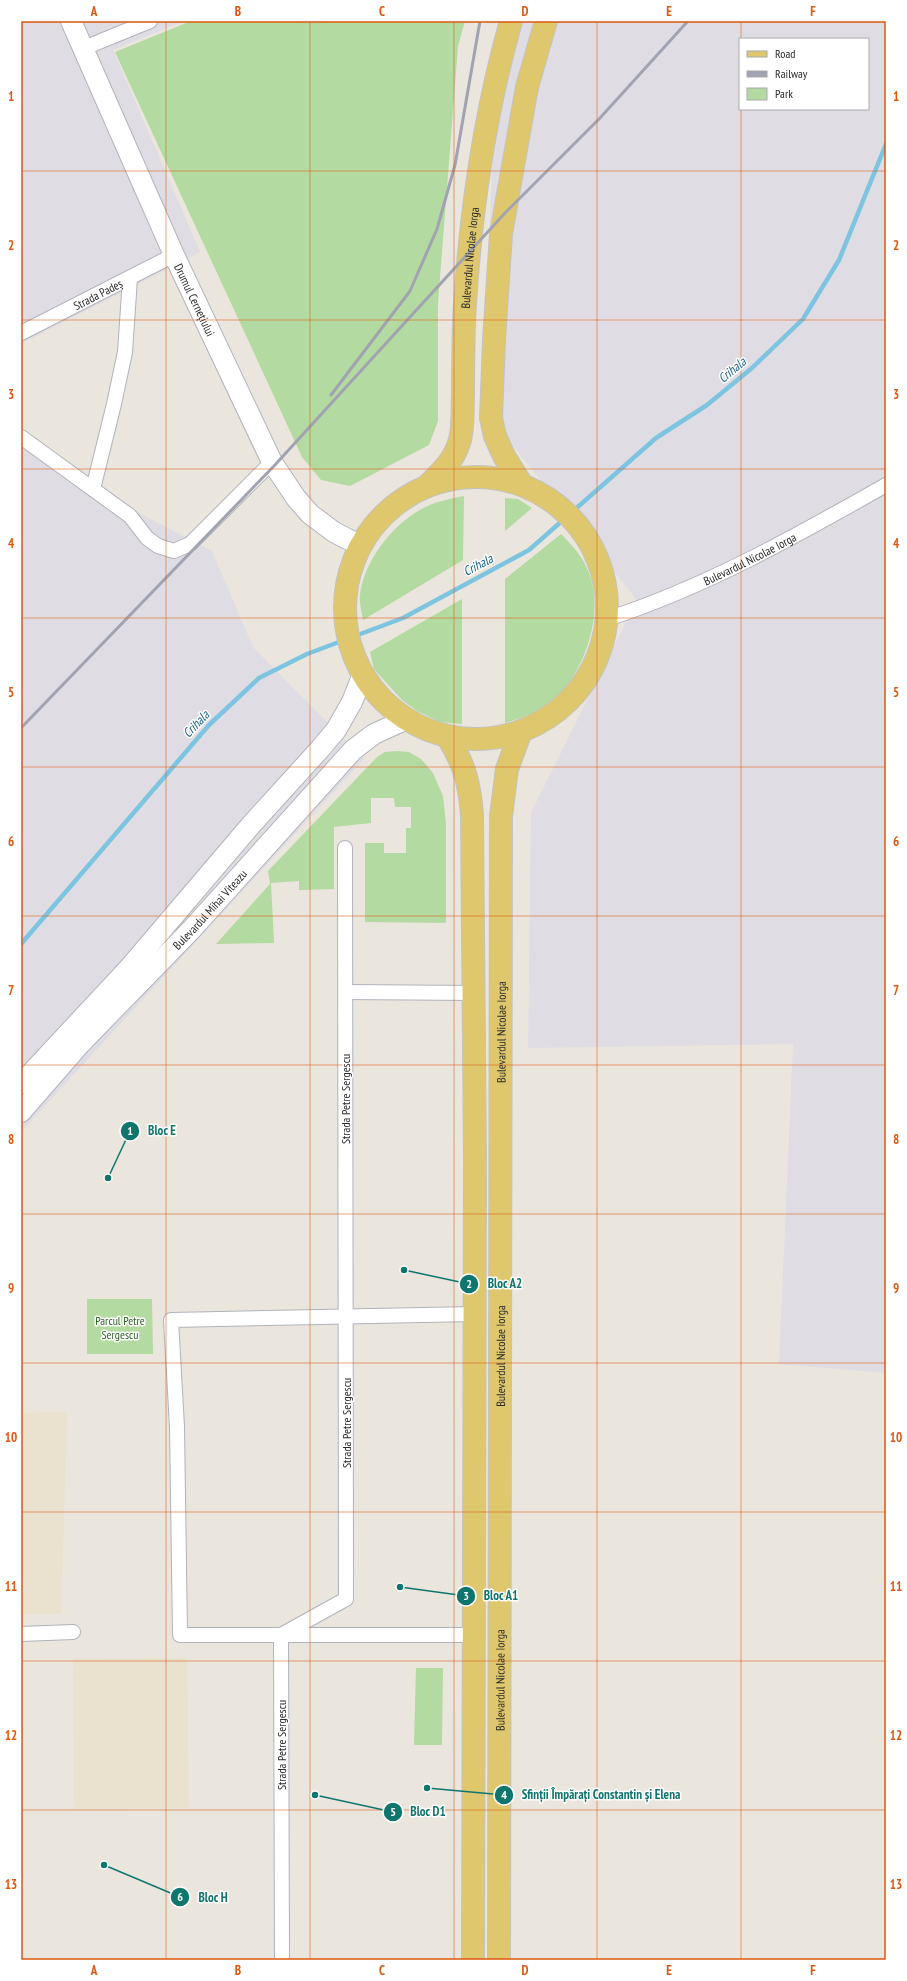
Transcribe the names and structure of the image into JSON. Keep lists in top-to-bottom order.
{
  "streets": {
    "main road": ["Bulevardul Nicolae Iorga", "Drumul Cernețiului", "Bulevardul Mihai Viteazu"],
    "street": ["Strada Padeș", "Strada Petre Sergescu"]
  },
  "crossings": [
    ["Strada Padeș", "Drumul Cernețiului"]
  ],
  "water": ["Crihala"],
  "parks": ["Parcul Petre Sergescu"],
  "places": [
    "Bloc E",
    "Bloc A2",
    "Bloc A1",
    "Sfinții Împărați Constantin și Elena",
    "Bloc D1",
    "Bloc H"
  ],
  "legend": ["Road", "Railway", "Park"],
  "grid": {
    "columns": [
      "A",
      "B",
      "C",
      "D",
      "E",
      "F"
    ],
    "rows": [
      "1",
      "2",
      "3",
      "4",
      "5",
      "6",
      "7",
      "8",
      "9",
      "10",
      "11",
      "12",
      "13"
    ]
  }
}
